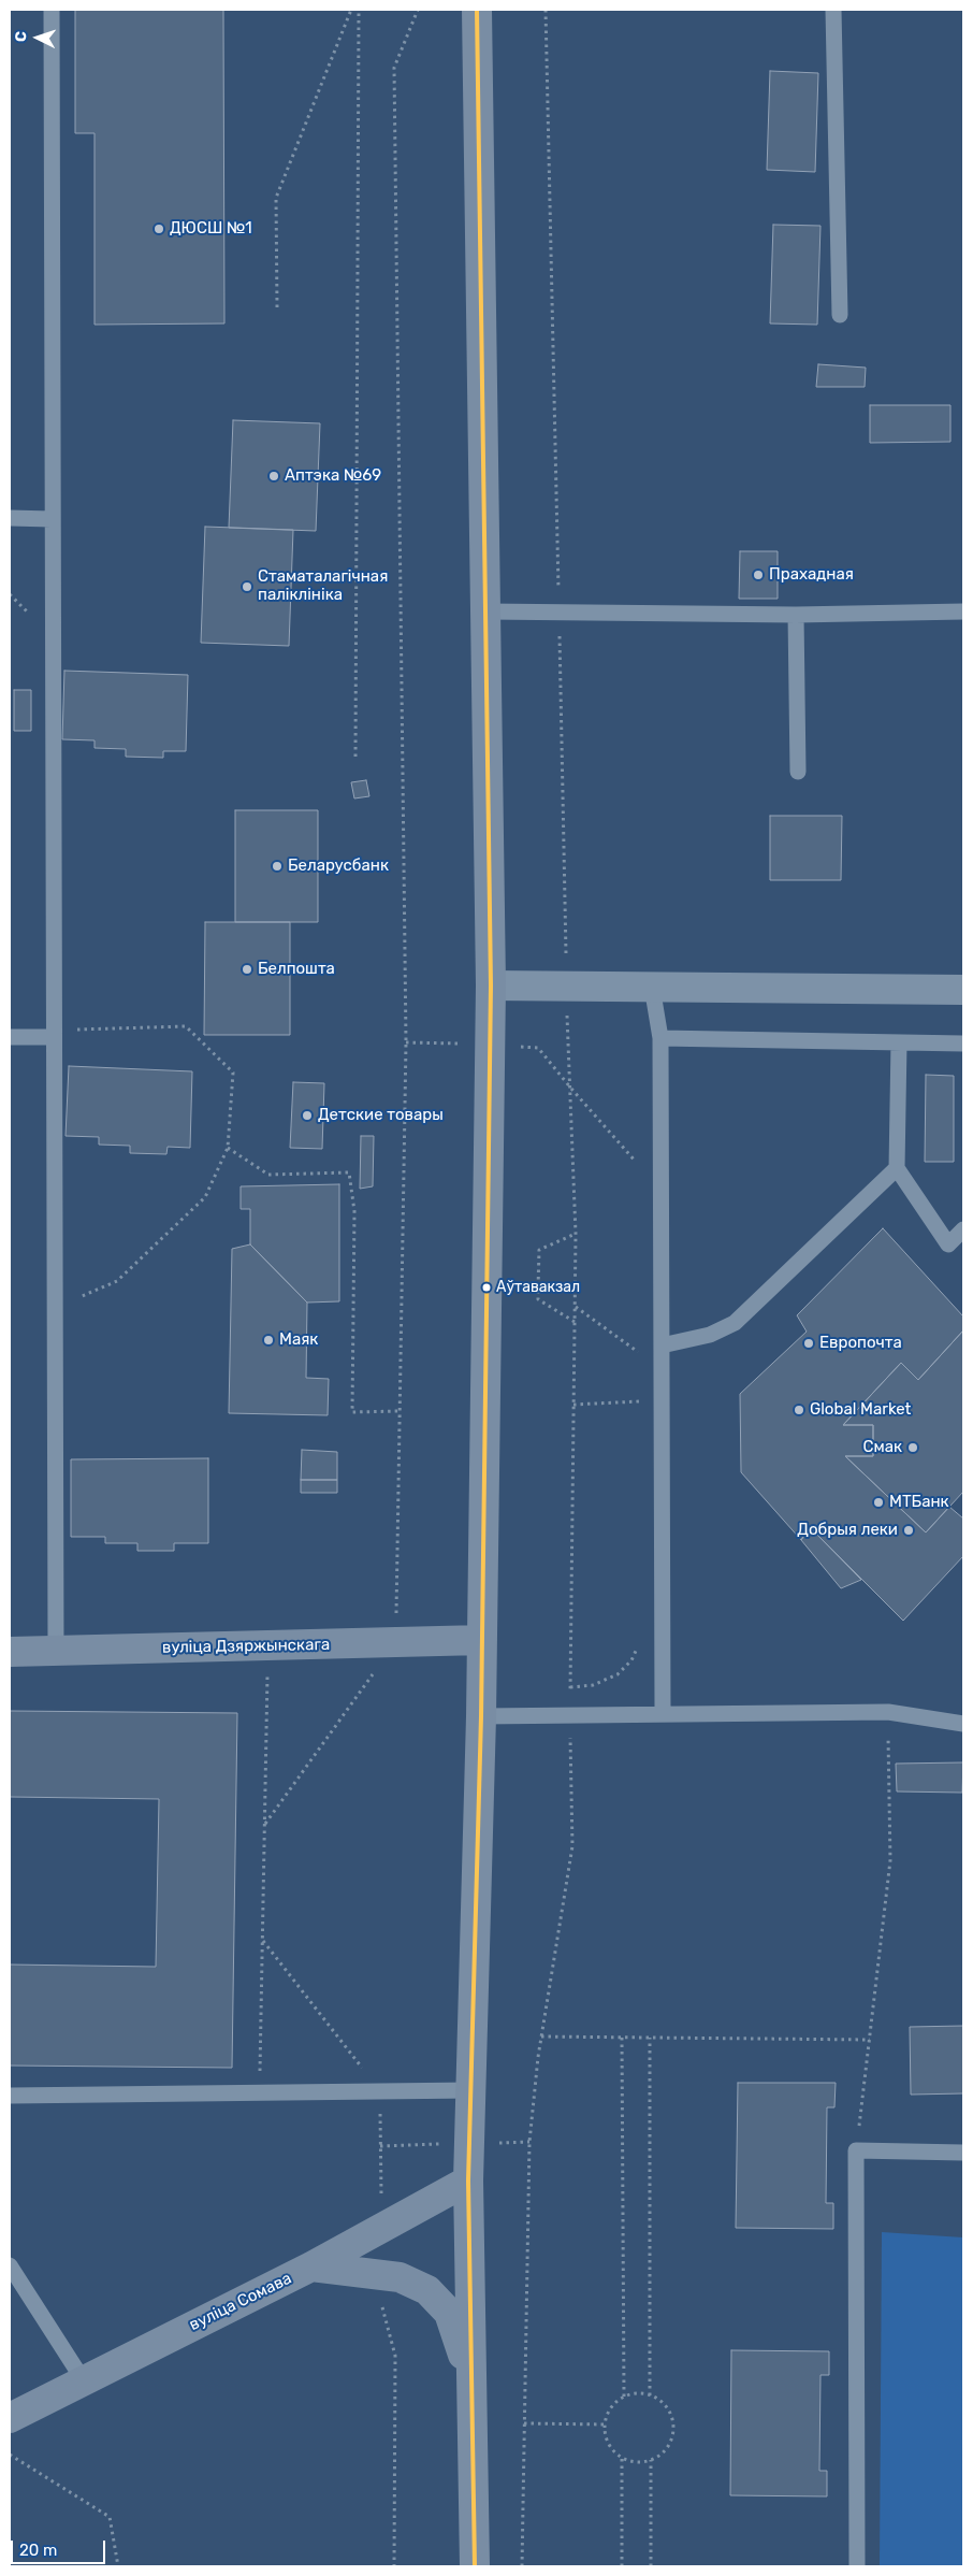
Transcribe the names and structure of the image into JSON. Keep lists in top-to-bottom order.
{
  "streets": {
    "main road": ["вуліца Дзяржынскага", "вуліца Сомава"]
  },
  "places": [
    "ДЮСШ №1",
    "Аптэка №69",
    "Прахадная",
    "Стаматалагічная паліклініка",
    "Беларусбанк",
    "Белпошта",
    "Детские товары",
    "Аўтавакзал",
    "Маяк",
    "Европочта",
    "Globаl Market",
    "Смак",
    "МТБанк",
    "Добрыя леки"
  ],
  "scale_bar": "20 m",
  "north": "left"
}
